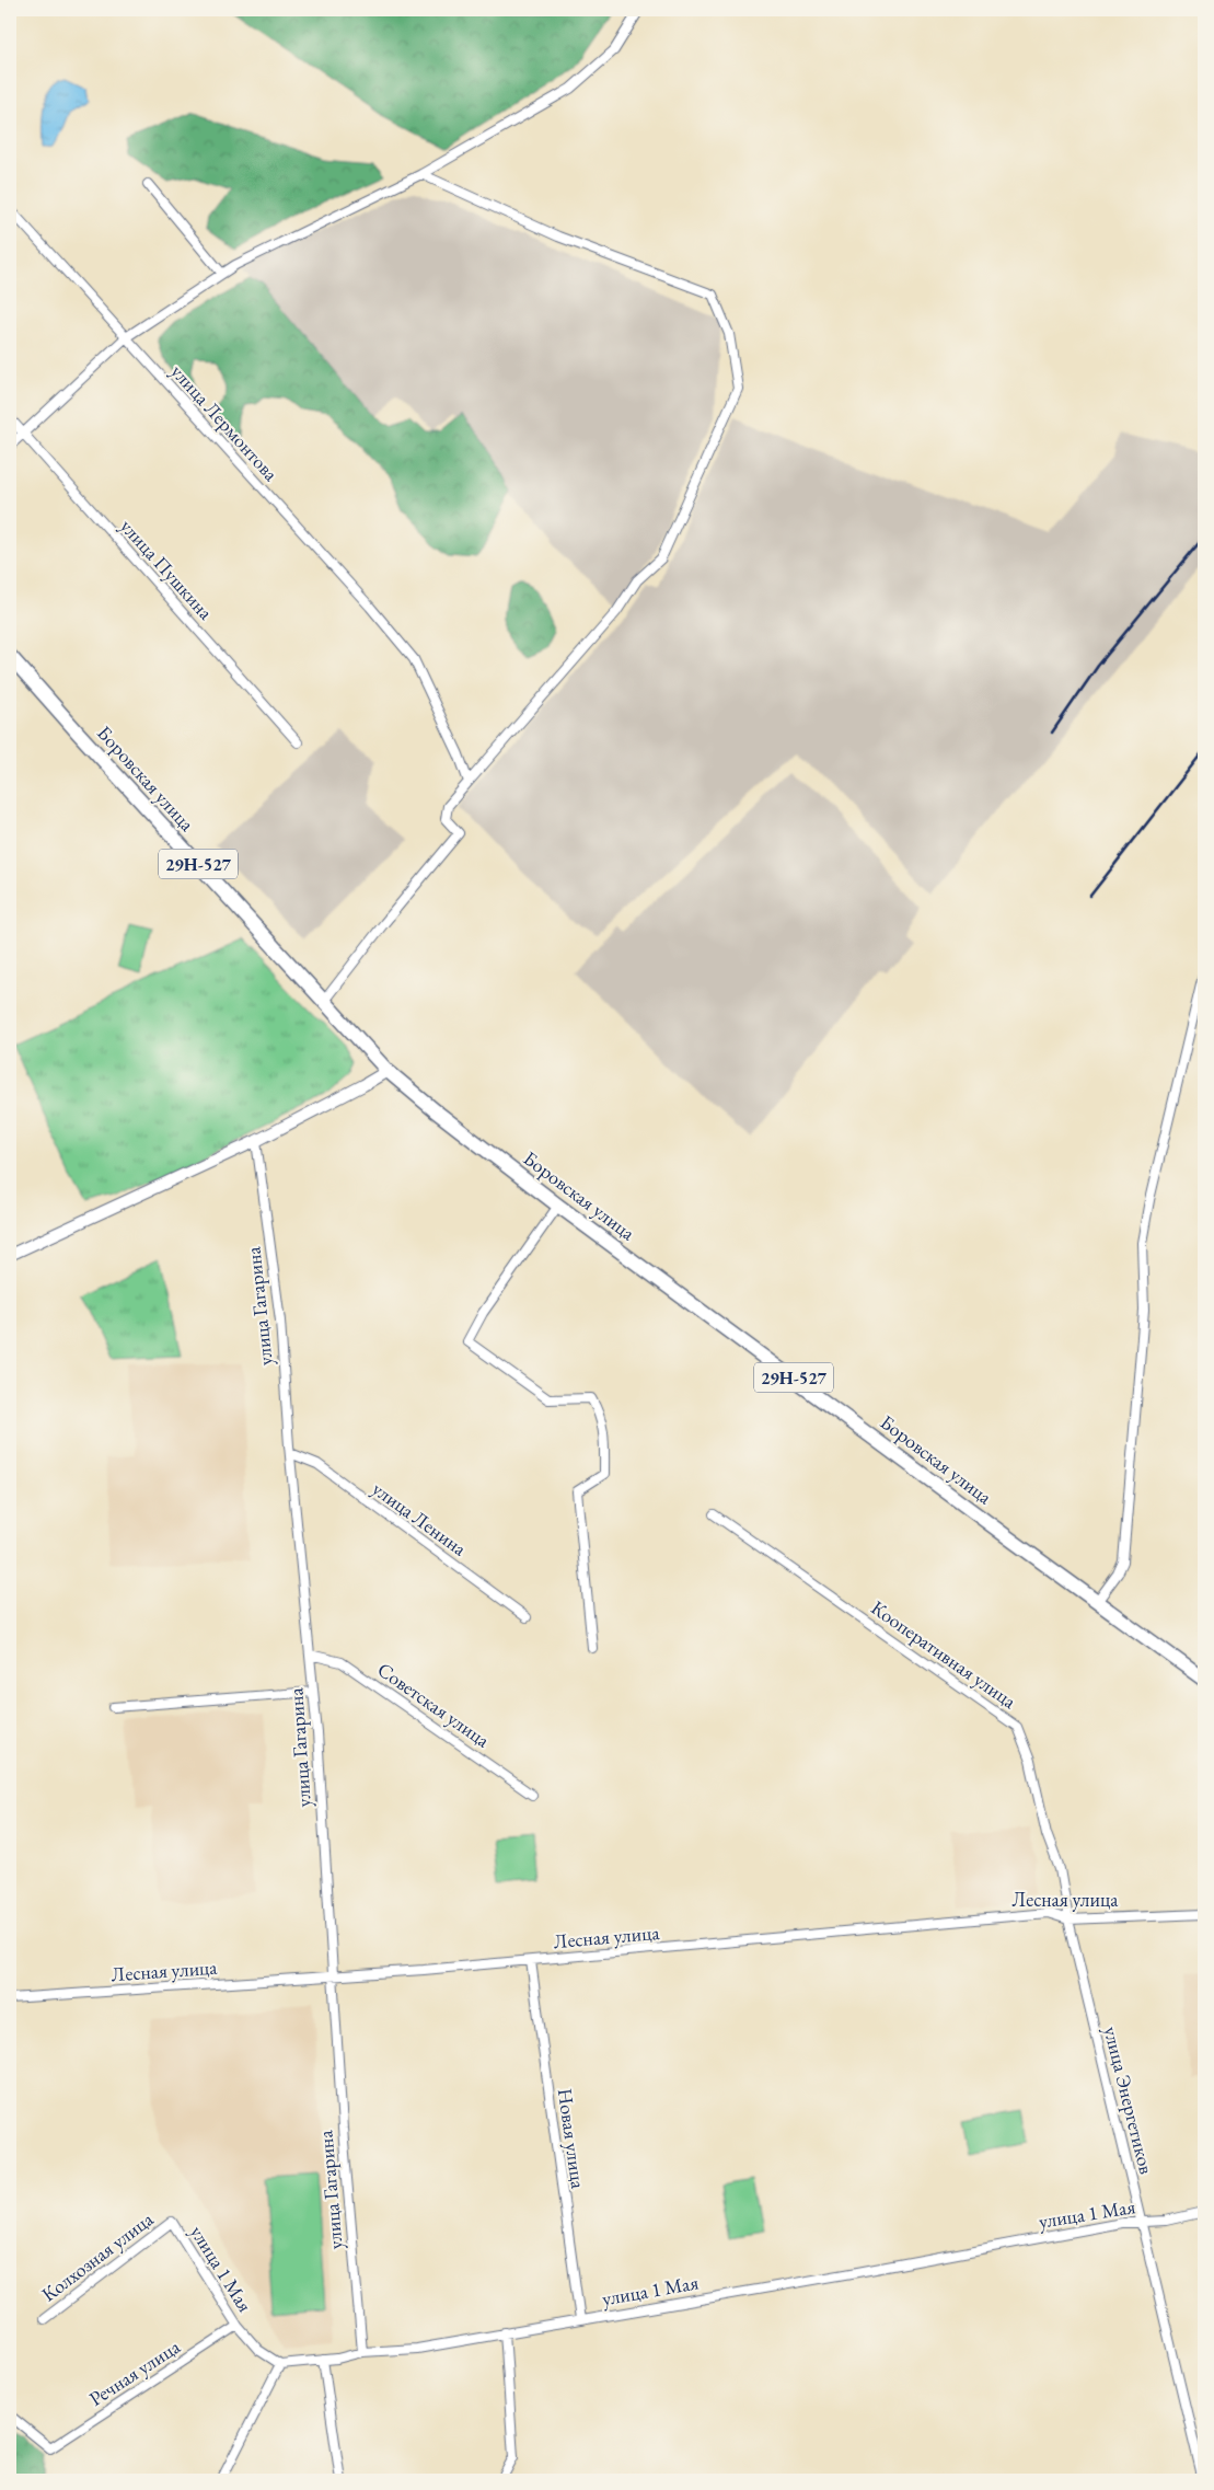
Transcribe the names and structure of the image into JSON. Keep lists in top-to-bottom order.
{
  "streets": {
    "main road": ["Боровская улица", "29Н-527"],
    "street": [
      "улица Лермонтова",
      "улица Пушкина",
      "улица Гагарина",
      "улица Ленина",
      "Кооперативная улица",
      "Советская улица",
      "Лесная улица",
      "улица Энергетиков",
      "Новая улица",
      "улица 1 Мая",
      "Колхозная улица",
      "Речная улица"
    ]
  },
  "crossings": [
    ["улица Гагарина", "улица Ленина"],
    ["улица Гагарина", "Советская улица"],
    ["улица Гагарина", "Лесная улица"],
    ["улица Гагарина", "улица 1 Мая"],
    ["Кооперативная улица", "Лесная улица"],
    ["Кооперативная улица", "улица Энергетиков"],
    ["Лесная улица", "улица Энергетиков"],
    ["Лесная улица", "Новая улица"],
    ["улица Энергетиков", "улица 1 Мая"],
    ["Новая улица", "улица 1 Мая"],
    ["улица 1 Мая", "Колхозная улица"],
    ["улица 1 Мая", "Речная улица"]
  ]
}
